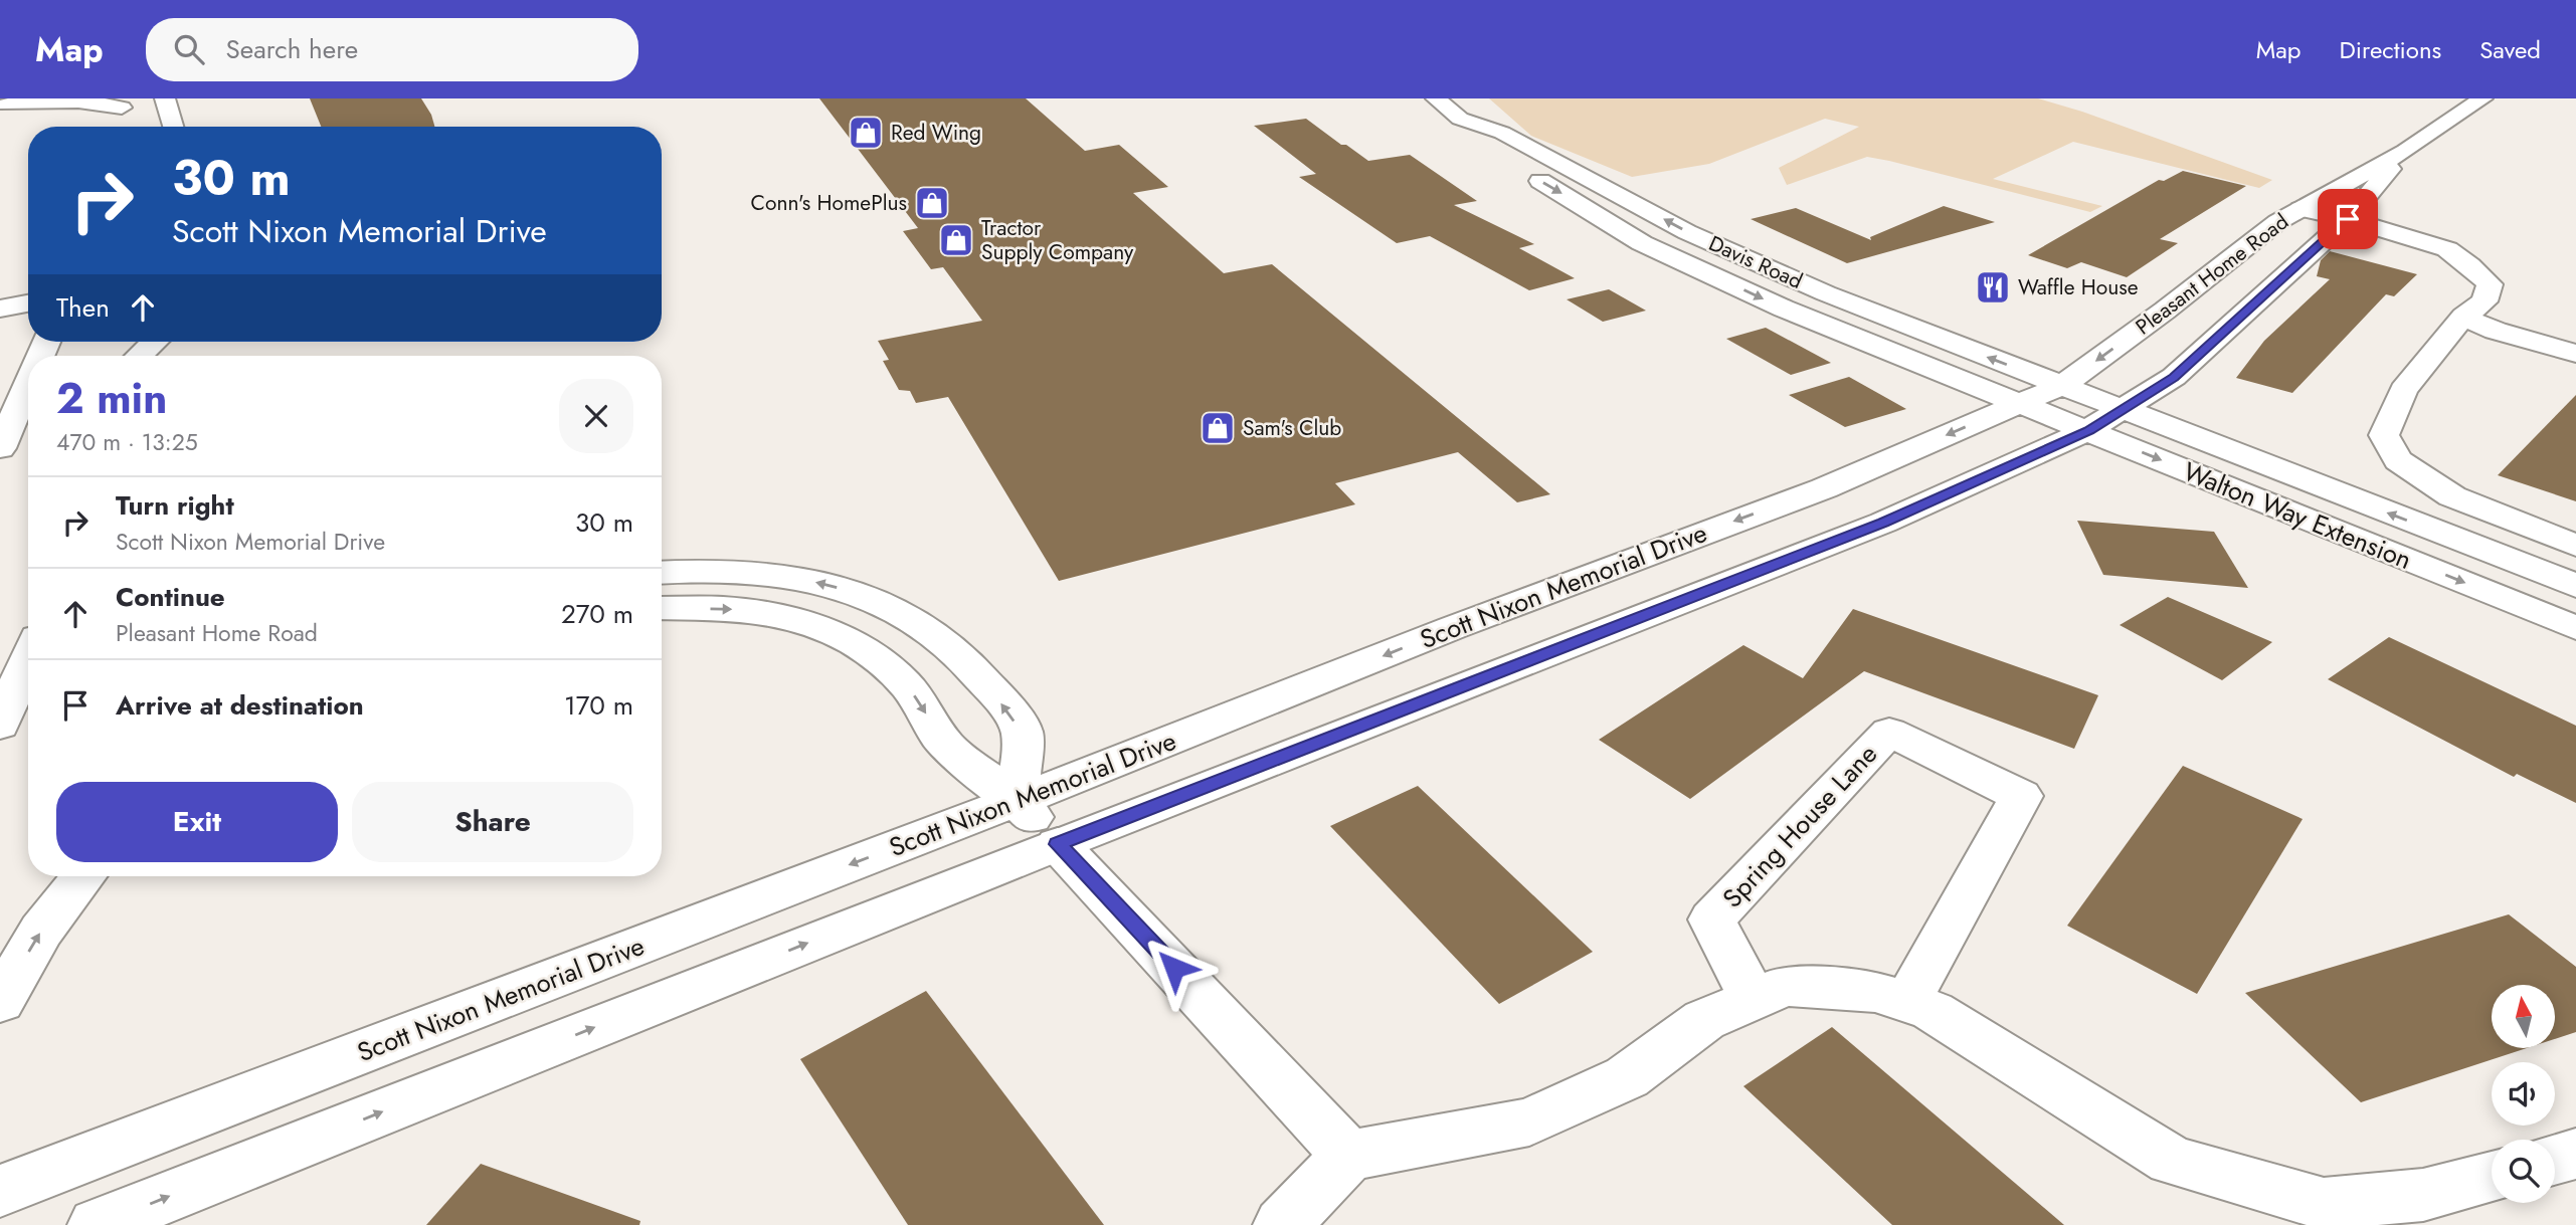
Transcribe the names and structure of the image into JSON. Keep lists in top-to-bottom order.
{
  "streets": {
    "main road": [
      "Davis Road",
      "Pleasant Home Road",
      "Walton Way Extension",
      "Scott Nixon Memorial Drive",
      "Spring House Lane"
    ]
  },
  "crossings": [
    ["Davis Road", "Pleasant Home Road"],
    ["Davis Road", "Walton Way Extension"],
    ["Davis Road", "Scott Nixon Memorial Drive"],
    ["Pleasant Home Road", "Walton Way Extension"],
    ["Pleasant Home Road", "Scott Nixon Memorial Drive"],
    ["Walton Way Extension", "Scott Nixon Memorial Drive"]
  ],
  "places": {
    "shop": [
      "Red Wing",
      "Conn's HomePlus",
      "Tractor Supply Company",
      "Sam's Club"
    ],
    "restaurant": ["Waffle House"]
  },
  "north": "top",
  "page": {
    "header": "Map",
    "search": "Search here",
    "nav": ["Map", "Directions", "Saved"],
    "turn": ["30 m", "Scott Nixon Memorial Drive"],
    "then": "Then",
    "heading": ["2 min", "470 m · 13:25"],
    "list": [
      {
        "name": "Turn right",
        "note": "Scott Nixon Memorial Drive",
        "value": "30 m"
      },
      {
        "name": "Continue",
        "note": "Pleasant Home Road",
        "value": "270 m"
      },
      {
        "name": "Arrive at destination",
        "value": "170 m"
      }
    ],
    "buttons": ["Exit", "Share"]
  }
}
